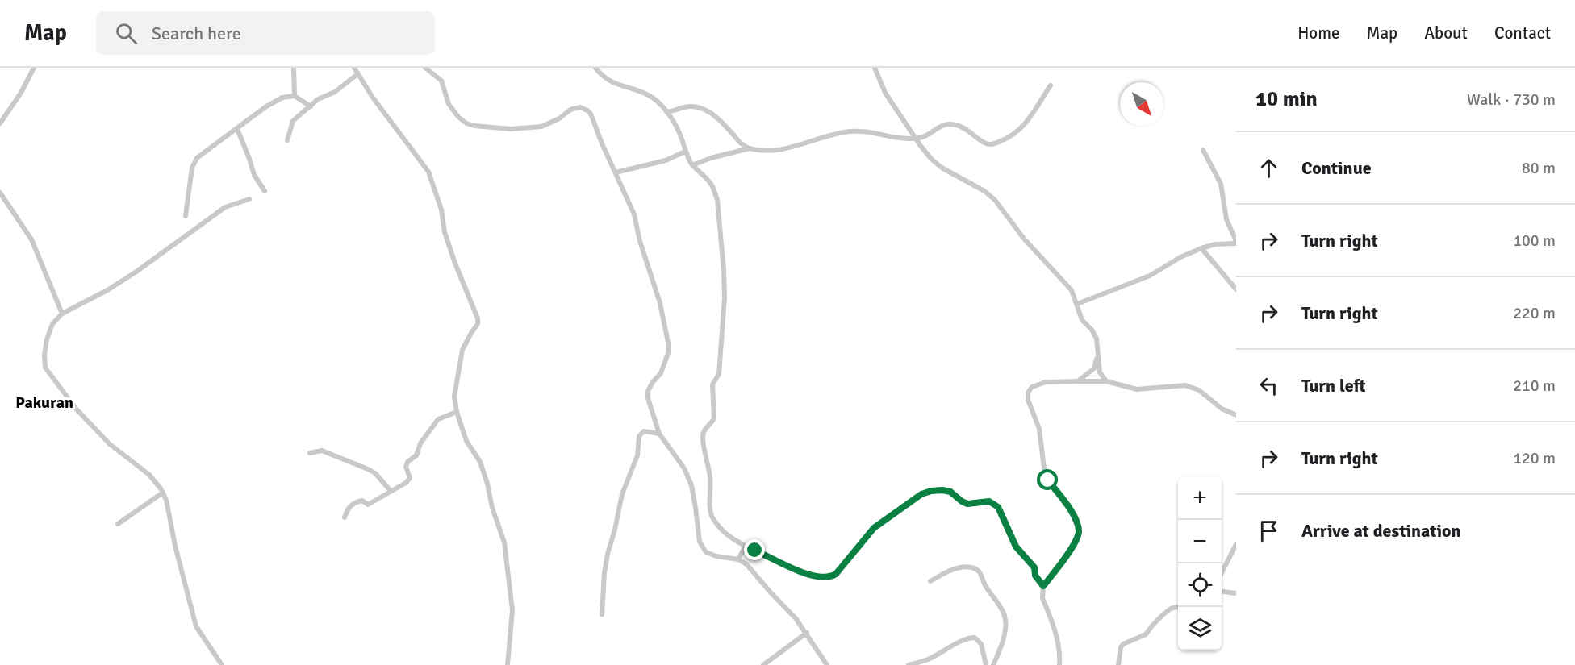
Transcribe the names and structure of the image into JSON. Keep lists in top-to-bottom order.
{
  "districts": ["Pakuran"],
  "north": "bottom right",
  "page": {
    "header": "Map",
    "search": "Search here",
    "nav": [
      "Home",
      "Map",
      "About",
      "Contact"
    ],
    "heading": ["10 min", "Walk · 730 m"],
    "list": [
      ["Continue", "80 m"],
      ["Turn right", "100 m"],
      ["Turn right", "220 m"],
      ["Turn left", "210 m"],
      ["Turn right", "120 m"],
      "Arrive at destination"
    ],
    "map_buttons": ["+", "−"]
  }
}
